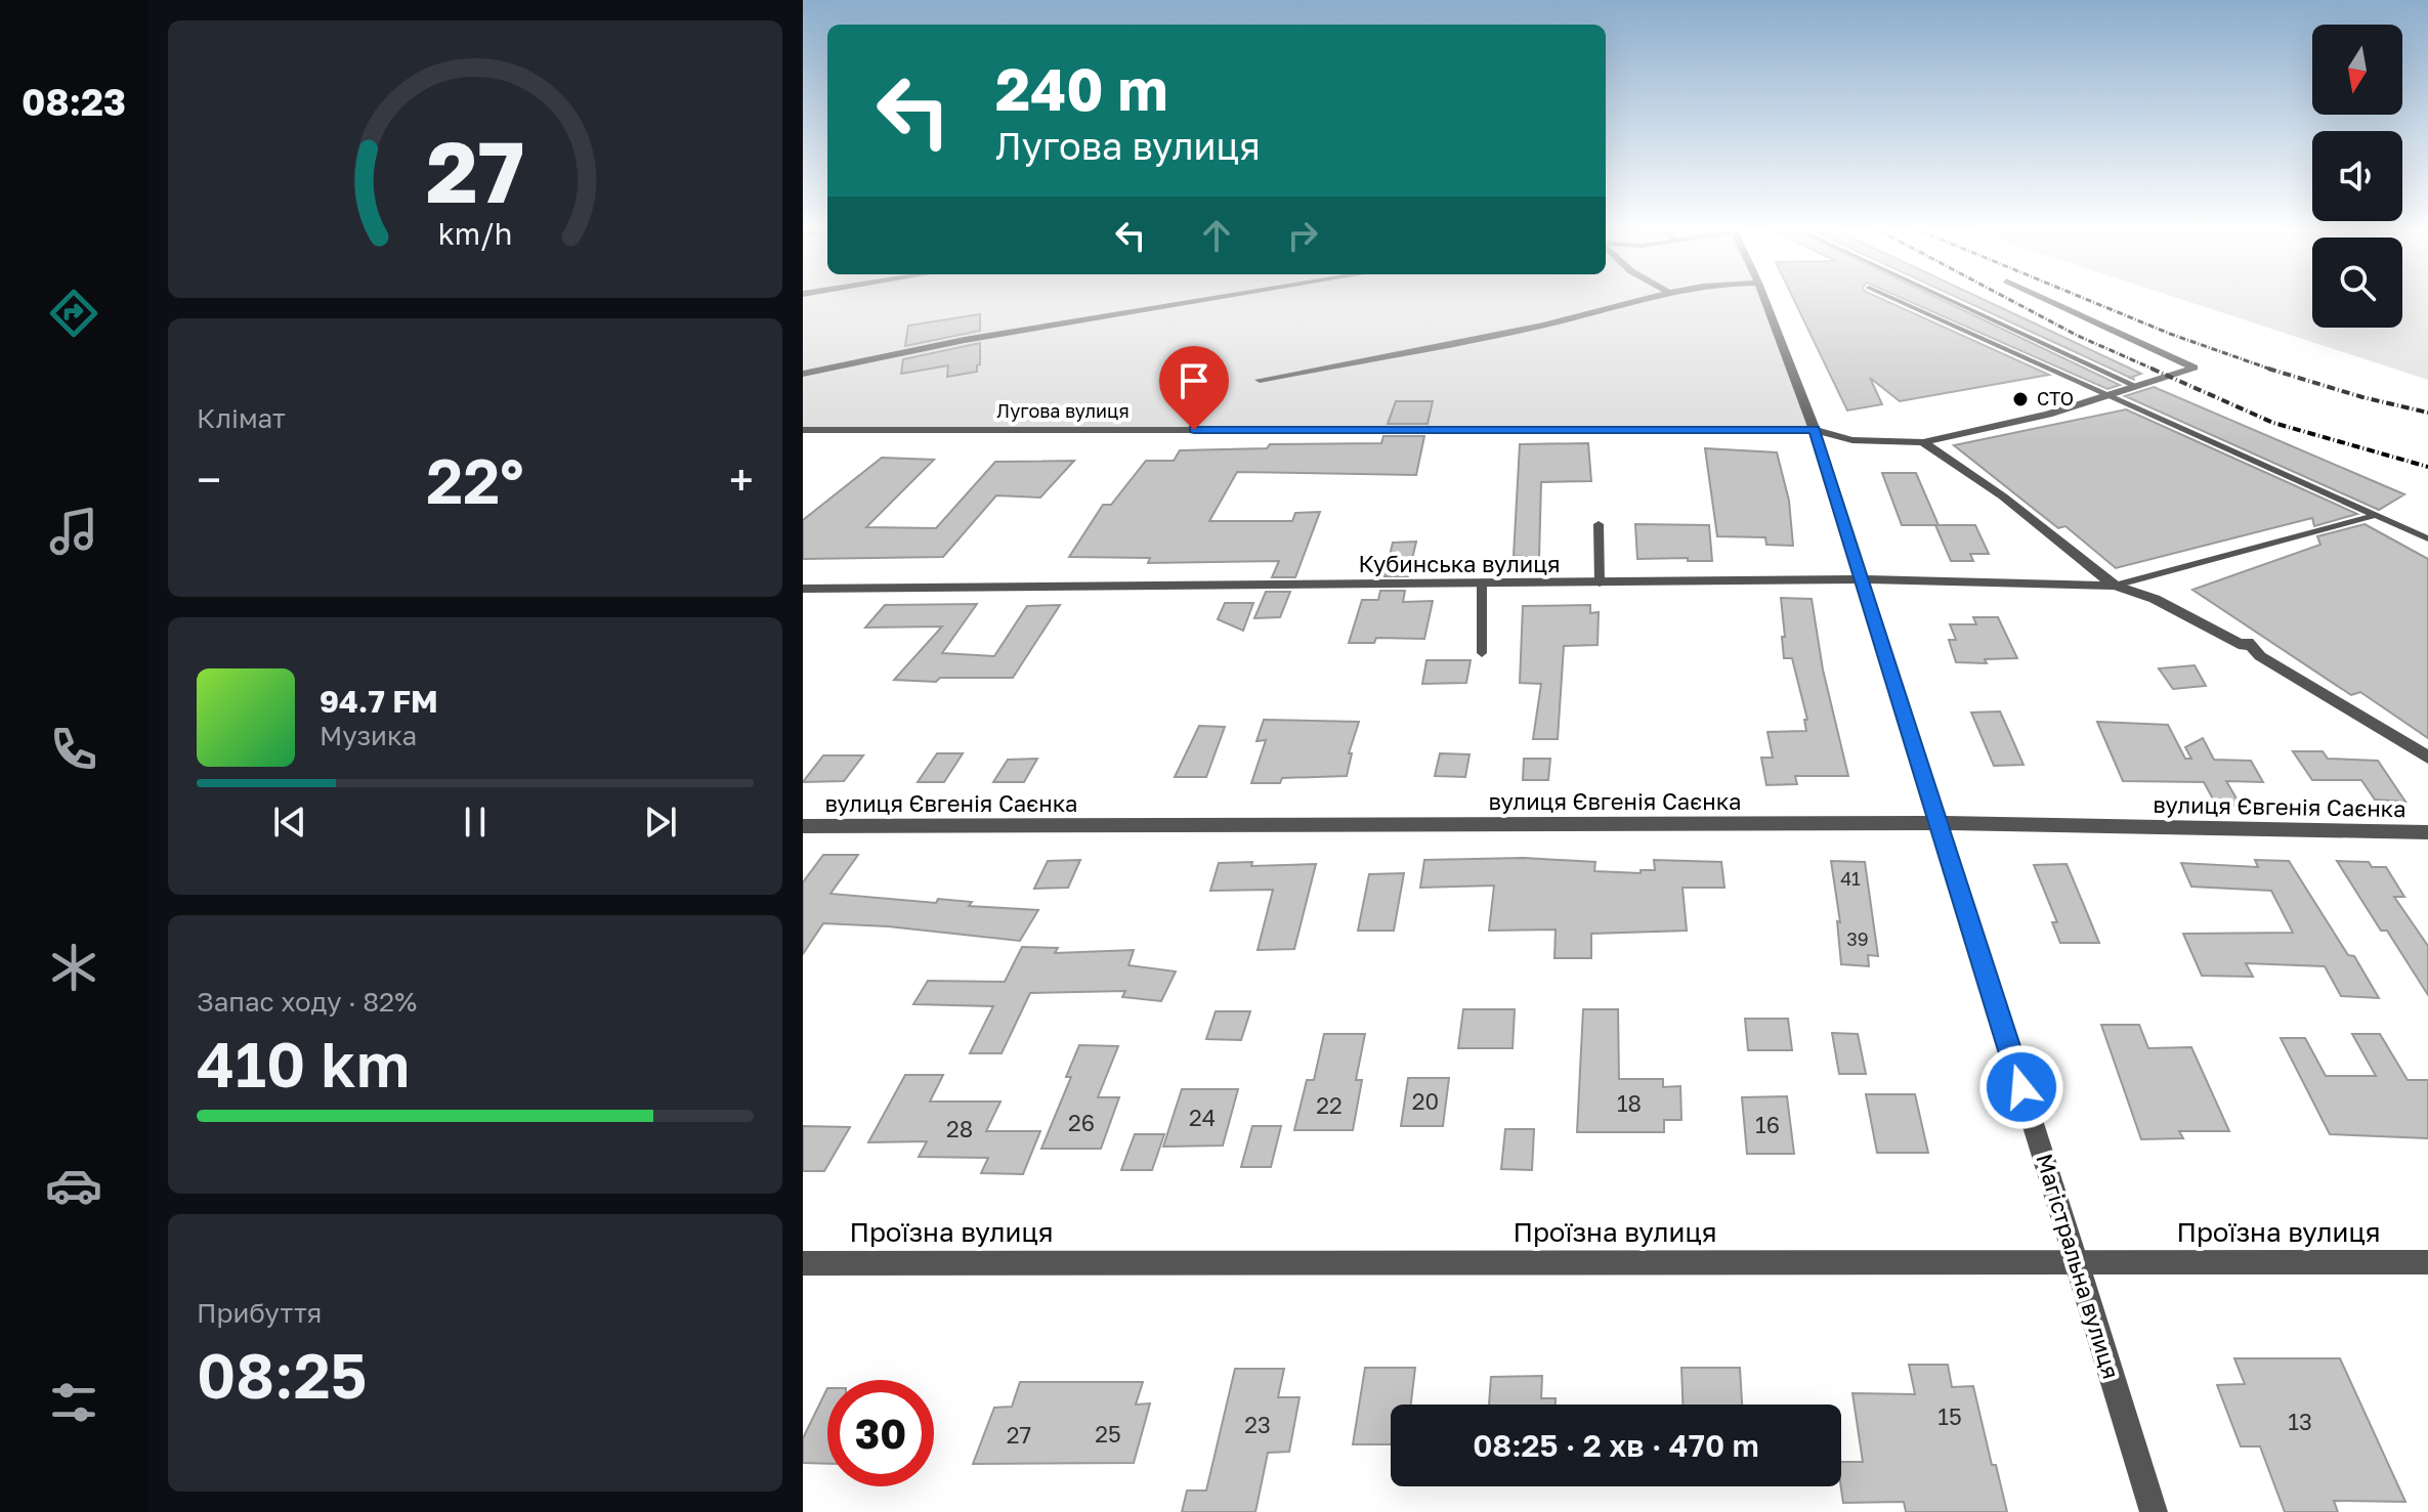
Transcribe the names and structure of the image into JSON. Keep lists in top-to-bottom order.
{
  "streets": {
    "street": [
      "Лугова вулиця",
      "Кубинська вулиця",
      "вулиця Євгенія Саєнка",
      "Проїзна вулиця",
      "Магістральна вулиця"
    ]
  },
  "crossings": [
    ["Лугова вулиця", "Магістральна вулиця"],
    ["Кубинська вулиця", "Магістральна вулиця"],
    ["вулиця Євгенія Саєнка", "Магістральна вулиця"],
    ["Проїзна вулиця", "Магістральна вулиця"]
  ],
  "places": ["СТО"],
  "house_numbers": [
    "41",
    "39",
    "20",
    "18",
    "22",
    "24",
    "26",
    "16",
    "28",
    "15",
    "13",
    "23",
    "25",
    "27"
  ],
  "north": "bottom",
  "page": {
    "tabs": "08:23",
    "turn": ["240 m", "Лугова вулиця"],
    "tile": [
      "Клімат",
      ["Запас ходу · 82%", "410 km"],
      ["Прибуття", "08:25"]
    ],
    "heat": ["−", "22°", "+"],
    "song": ["94.7 FM", "Музика"],
    "limit": "30",
    "trip": "08:25 · 2 хв · 470 m",
    "gauge": ["27", "km/h"]
  }
}
